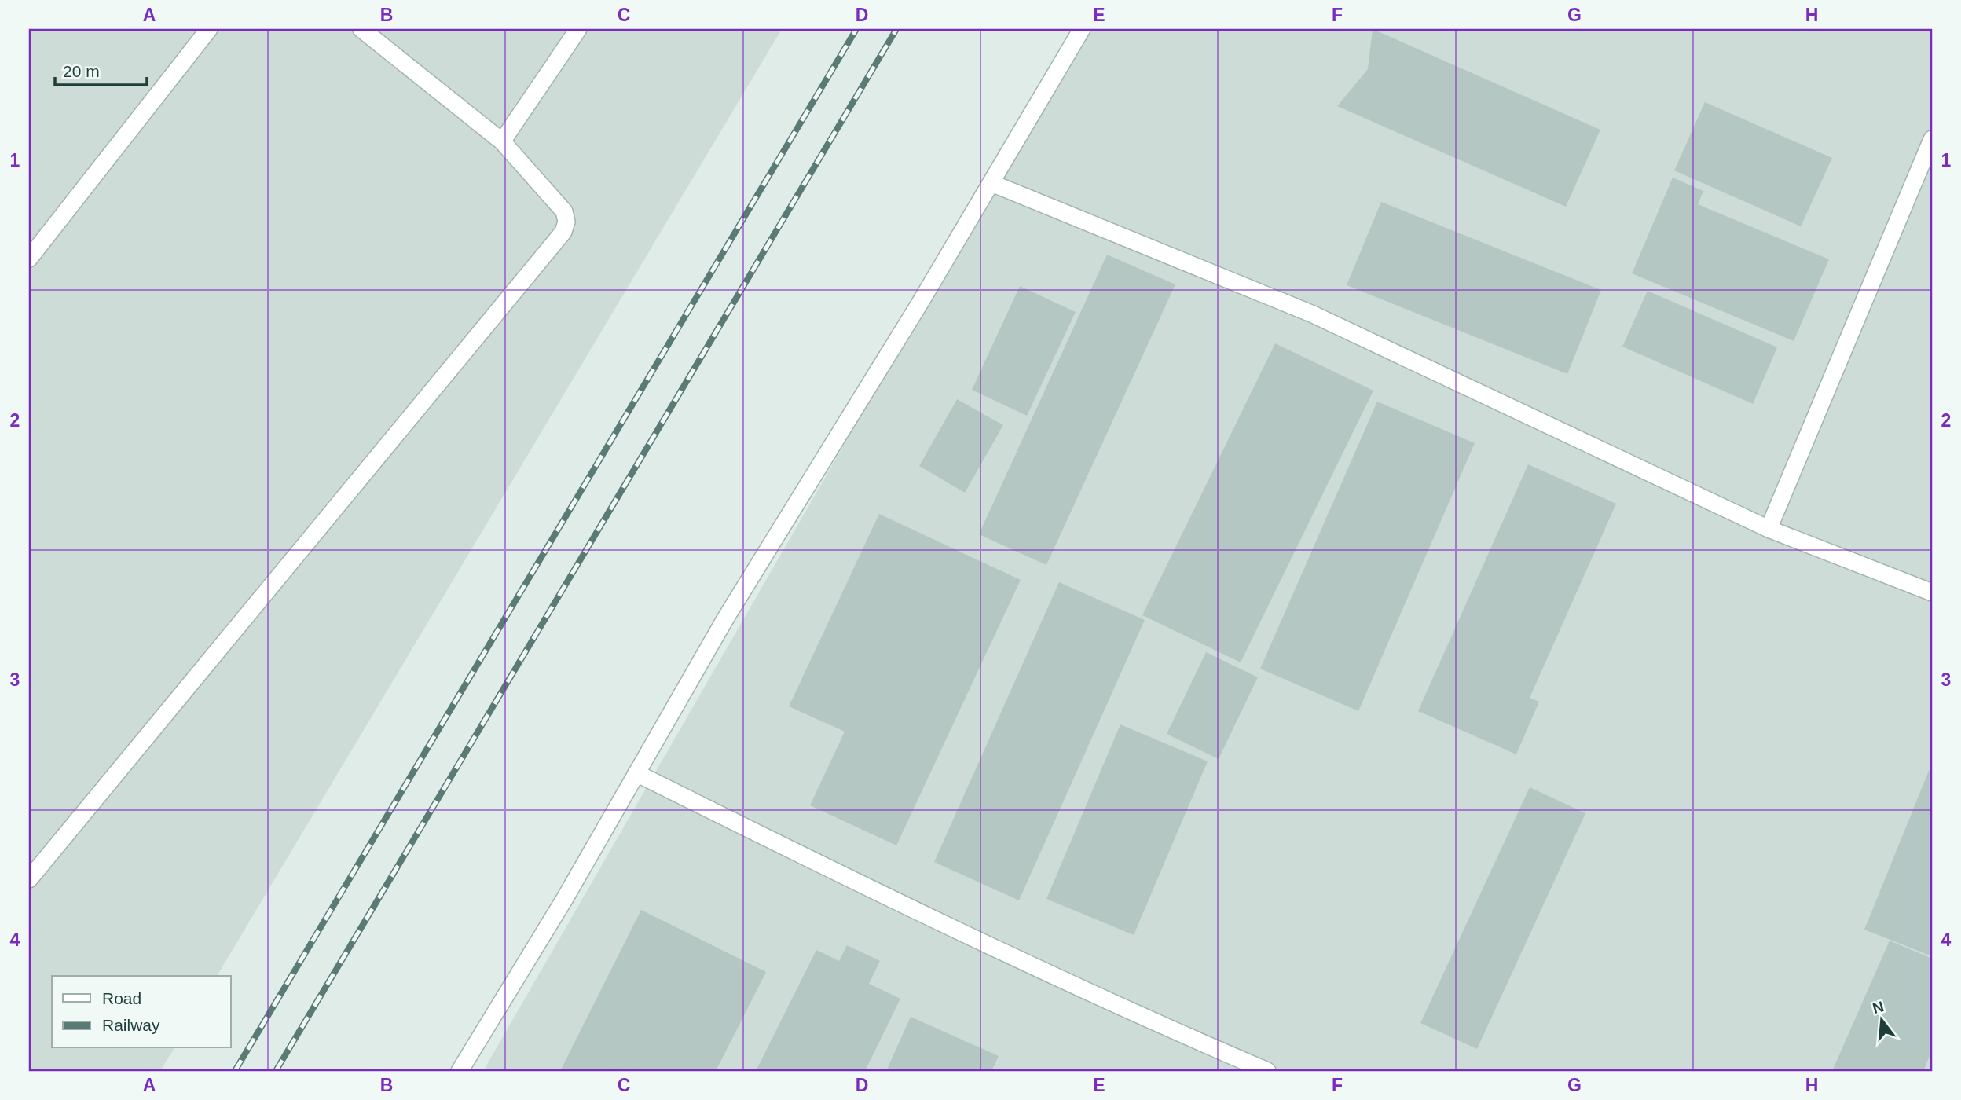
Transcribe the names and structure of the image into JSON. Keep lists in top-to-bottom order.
{
  "legend": ["Road", "Railway"],
  "scale_bar": "20 m",
  "north": "top",
  "grid": {
    "columns": [
      "A",
      "B",
      "C",
      "D",
      "E",
      "F",
      "G",
      "H"
    ],
    "rows": [
      "1",
      "2",
      "3",
      "4"
    ]
  }
}
